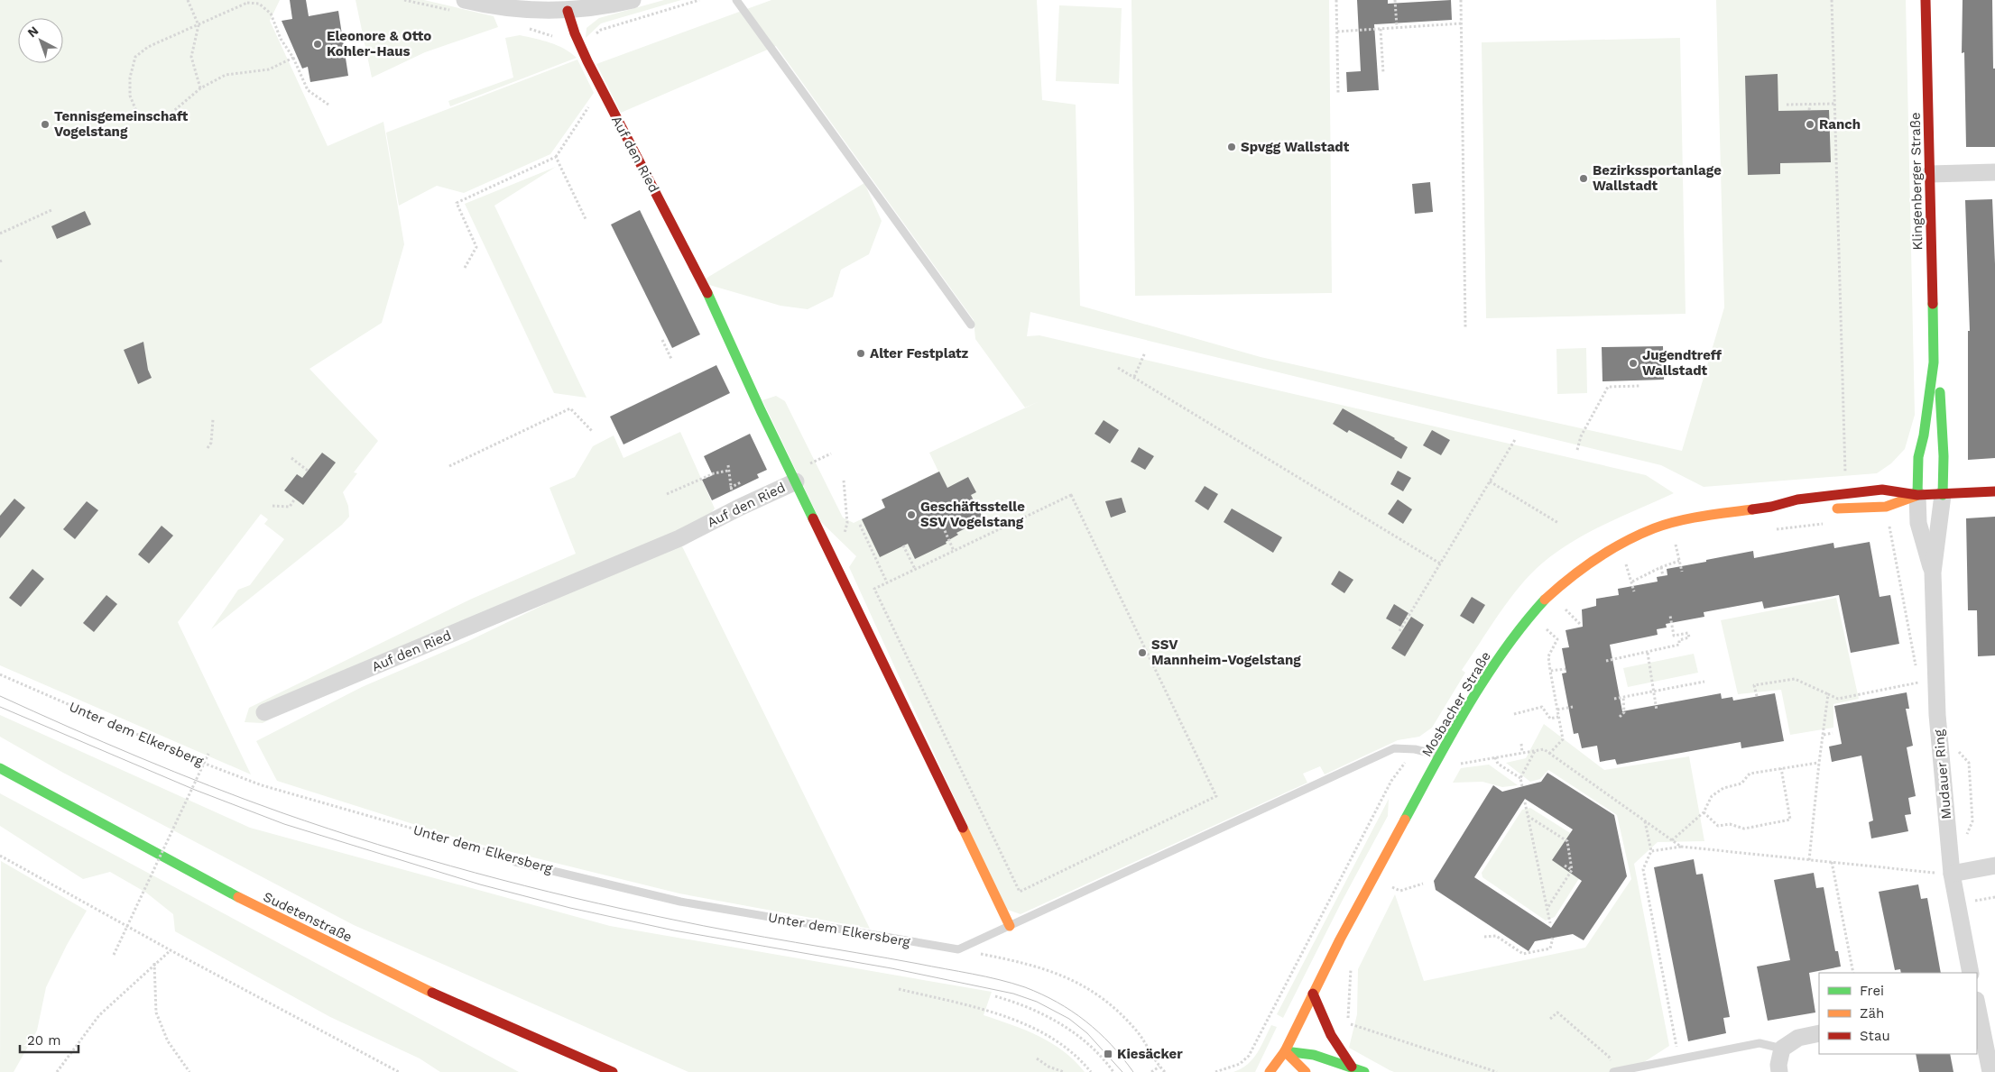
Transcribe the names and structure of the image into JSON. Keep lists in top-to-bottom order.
{
  "streets": {
    "street": [
      "Auf den Ried",
      "Klingenberger Straße",
      "Mosbacher Straße",
      "Mudauer Ring",
      "Sudetenstraße"
    ],
    "path": ["Unter dem Elkersberg"]
  },
  "crossings": [
    ["Klingenberger Straße", "Mosbacher Straße"],
    ["Klingenberger Straße", "Mudauer Ring"],
    ["Mosbacher Straße", "Mudauer Ring"]
  ],
  "places": {
    "other": [
      "Eleonore & Otto Kohler-Haus",
      "Tennisgemeinschaft Vogelstang",
      "Ranch",
      "Spvgg Wallstadt",
      "Bezirkssportanlage Wallstadt",
      "Alter Festplatz",
      "Jugendtreff Wallstadt",
      "Geschäftsstelle SSV Vogelstang",
      "SSV Mannheim-Vogelstang"
    ],
    "transit": ["Kiesäcker"]
  },
  "legend": ["Frei", "Zäh", "Stau"],
  "scale_bar": "20 m",
  "north": "top left"
}
